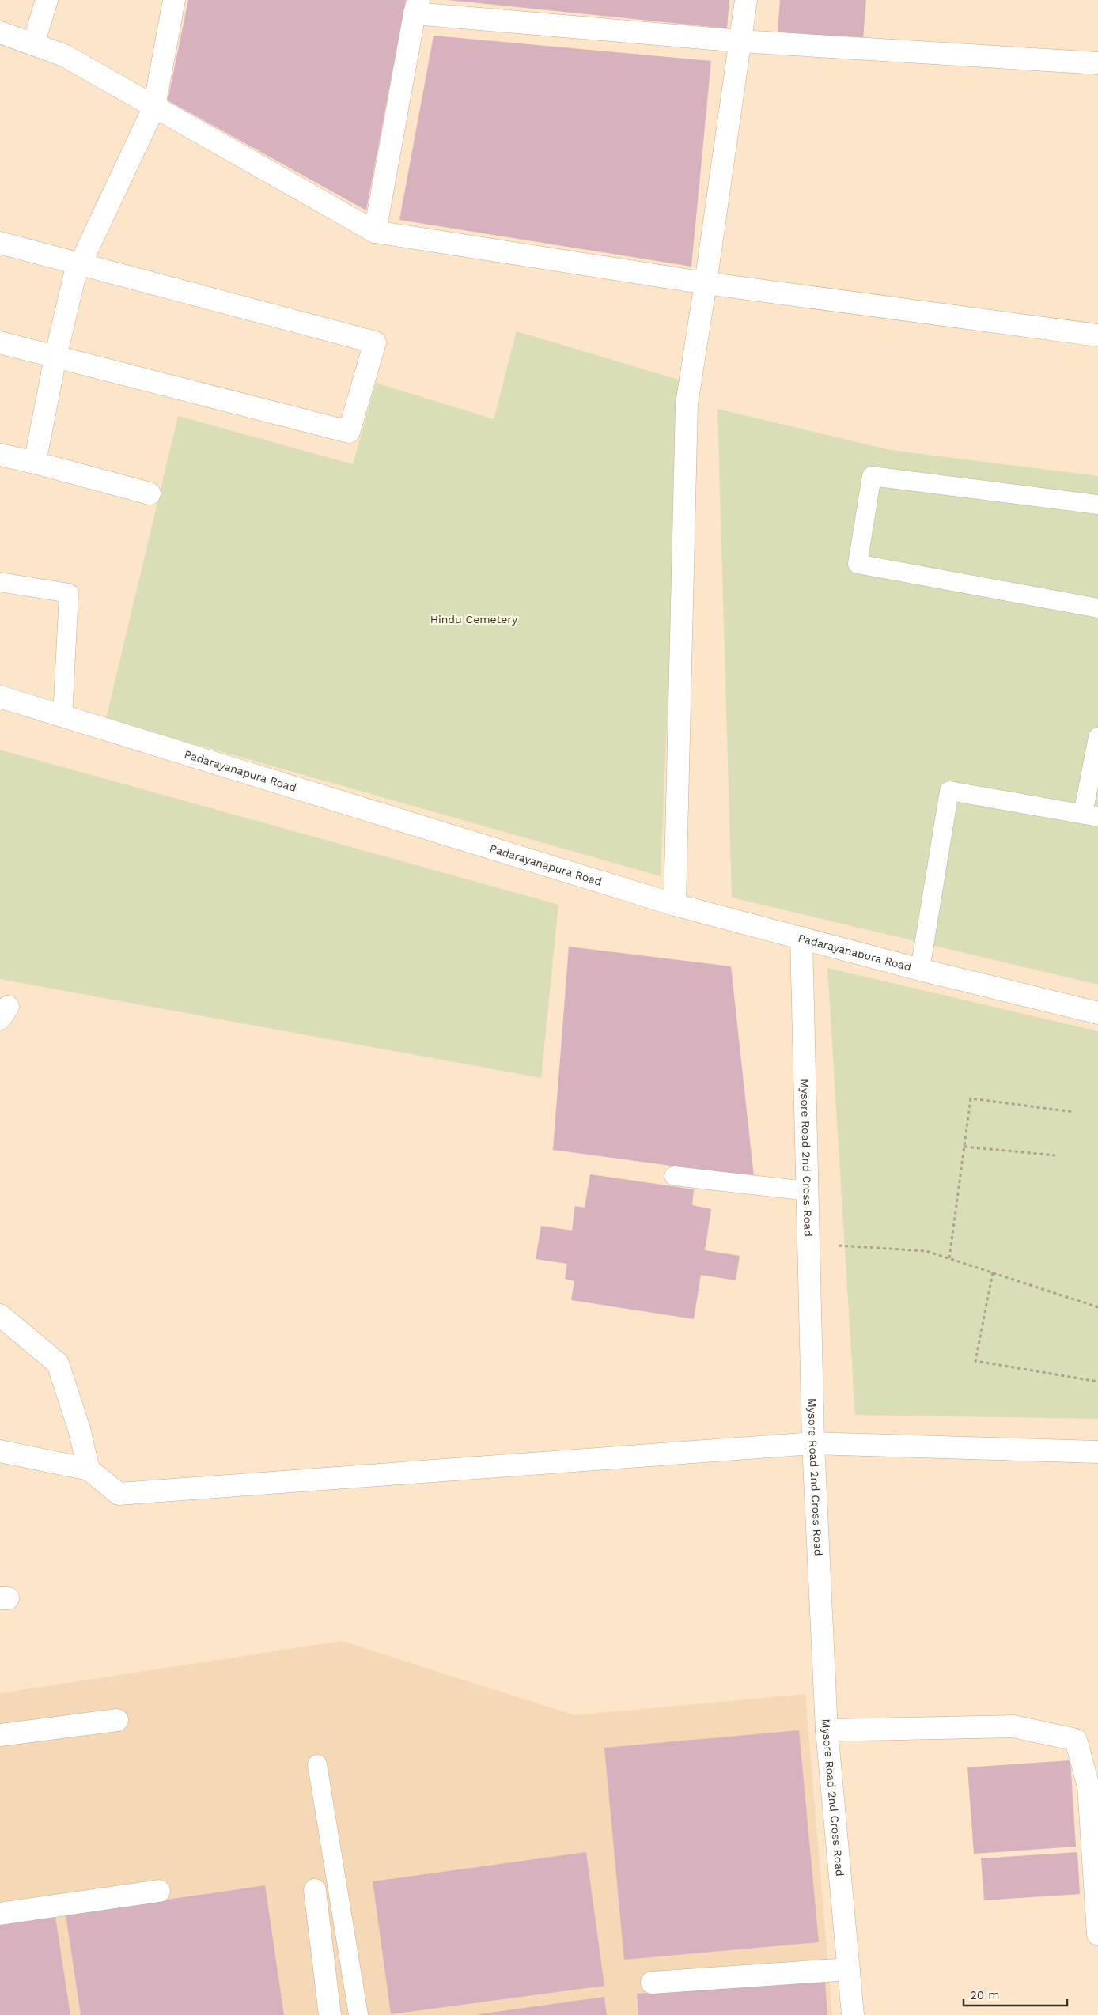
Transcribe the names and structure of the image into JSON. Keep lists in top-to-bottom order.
{
  "streets": {
    "street": ["Padarayanapura Road", "Mysore Road 2nd Cross Road"]
  },
  "crossings": [
    ["Padarayanapura Road", "Mysore Road 2nd Cross Road"]
  ],
  "parks": ["Hindu Cemetery"],
  "scale_bar": "20 m"
}
